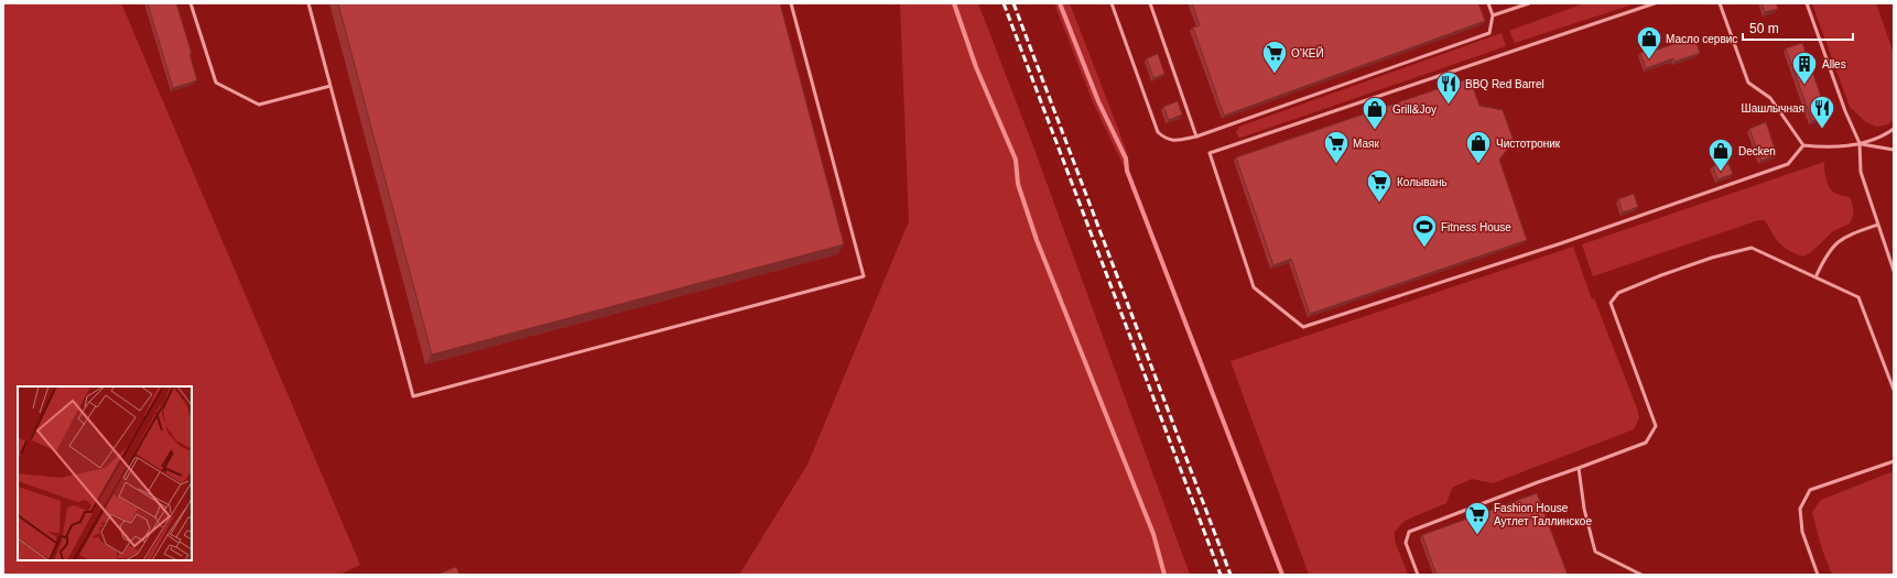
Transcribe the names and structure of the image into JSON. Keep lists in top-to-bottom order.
{
  "places": {
    "shop": [
      "Масло сервис",
      "Grill&Joy",
      "Чистотроник",
      "Decken"
    ],
    "supermarket": [
      "О’КЕЙ",
      "Маяк",
      "Колывань",
      "Fashion House Аутлет Таллинское"
    ],
    "building": ["Alles"],
    "restaurant": ["BBQ Red Barrel", "Шашлычная"],
    "sports": ["Fitness House"]
  },
  "scale_bar": "50 m"
}
